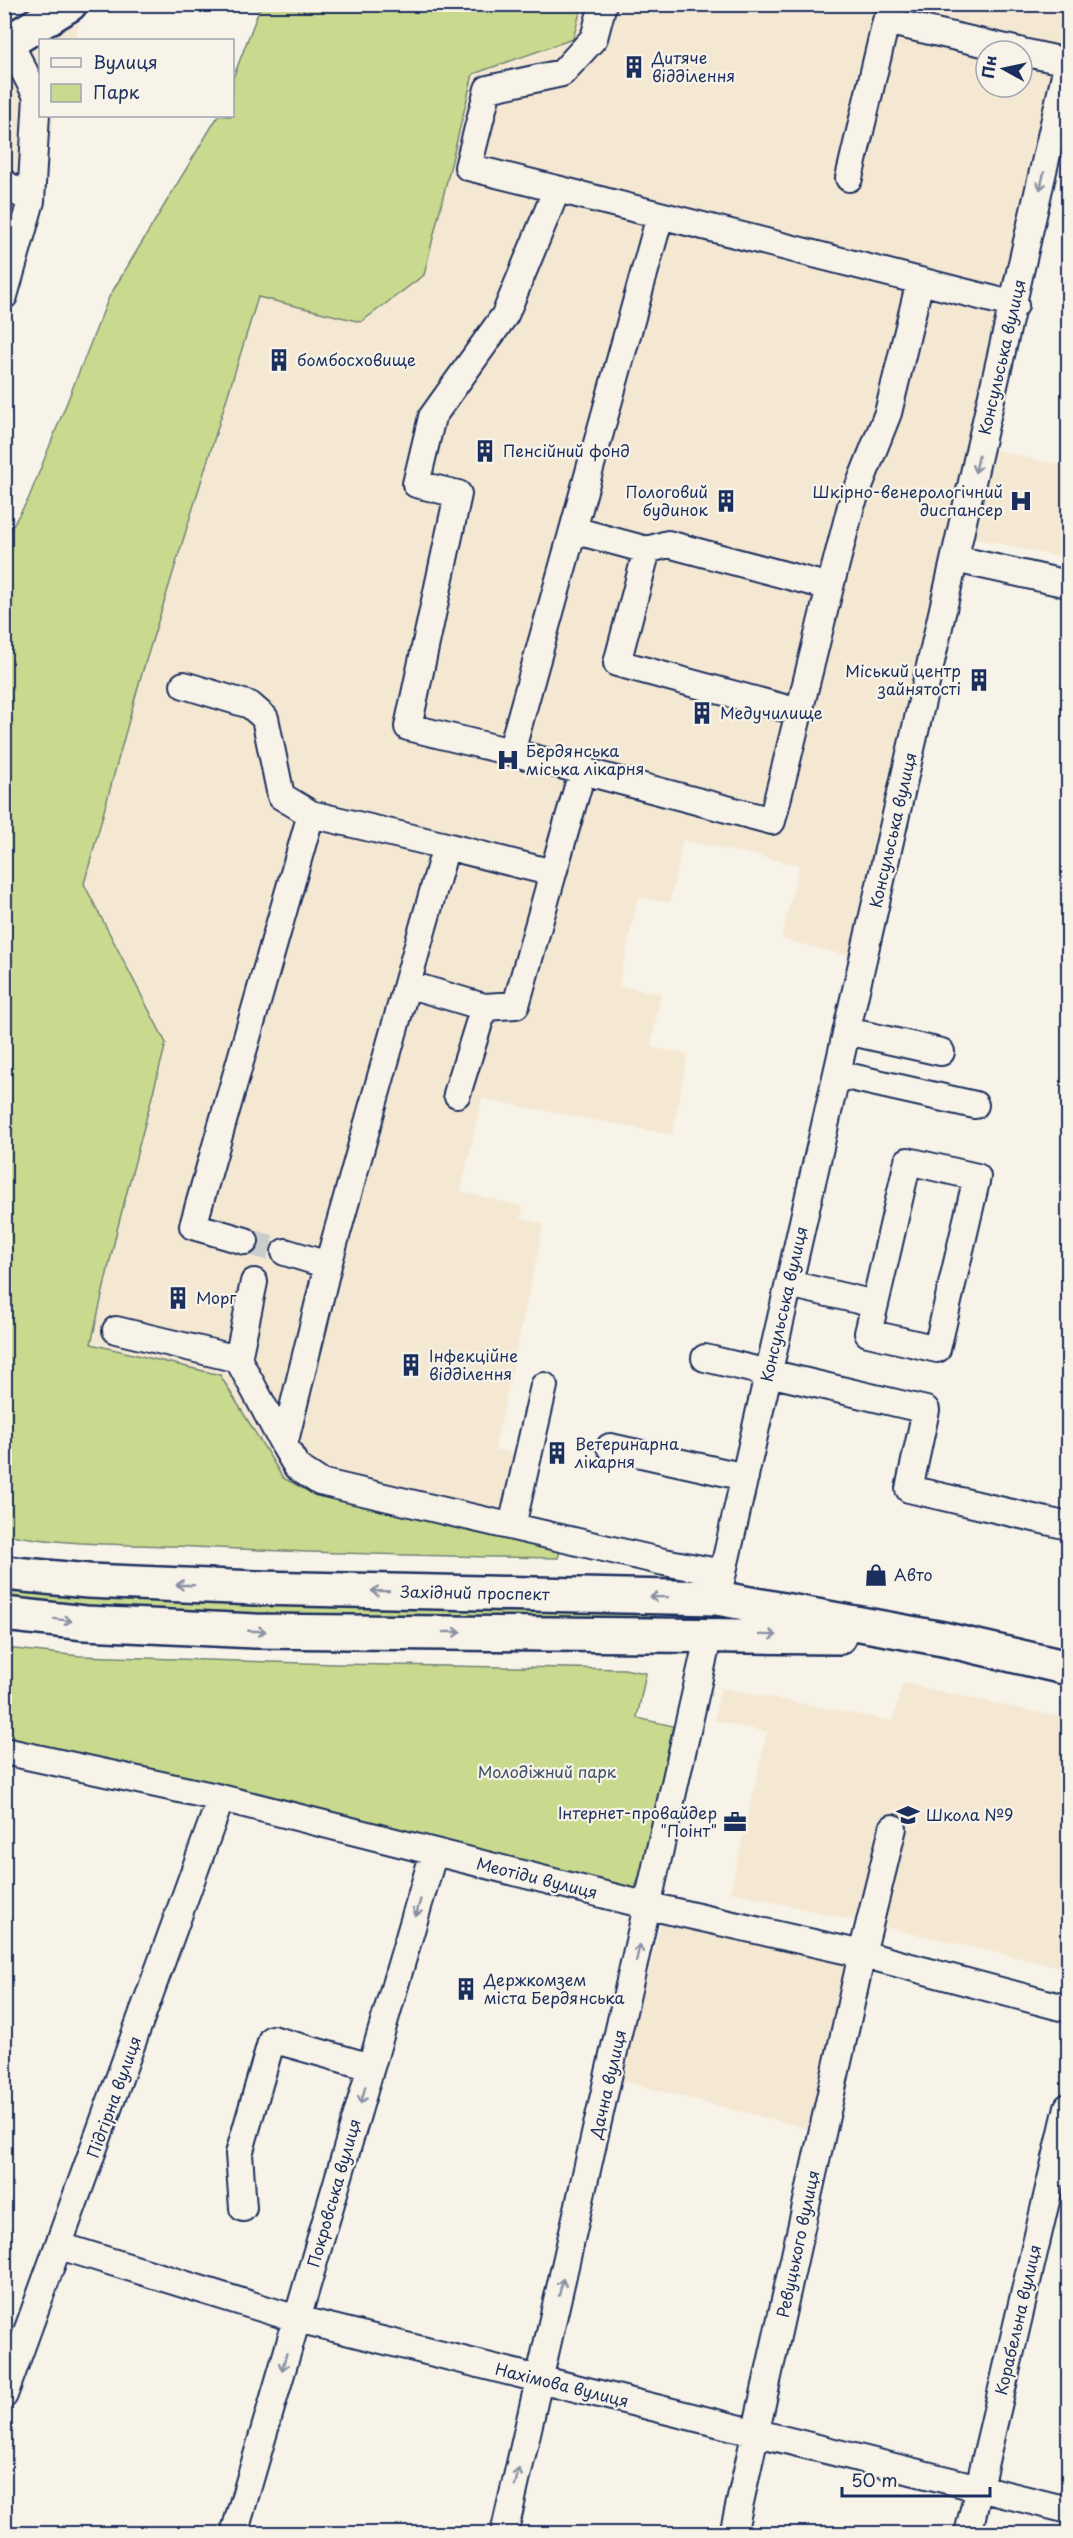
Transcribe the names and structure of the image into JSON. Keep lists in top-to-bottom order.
{
  "streets": {
    "main road": ["Західний проспект"],
    "street": [
      "Консульська вулиця",
      "Меотіди вулиця",
      "Дачна вулиця",
      "Підгірна вулиця",
      "Покровська вулиця",
      "Ревуцького вулиця",
      "Корабельна вулиця",
      "Нахімова вулиця"
    ]
  },
  "crossings": [
    ["Консульська вулиця", "Західний проспект"],
    ["Західний проспект", "Дачна вулиця"],
    ["Меотіди вулиця", "Дачна вулиця"],
    ["Меотіди вулиця", "Підгірна вулиця"],
    ["Меотіди вулиця", "Покровська вулиця"],
    ["Меотіди вулиця", "Ревуцького вулиця"],
    ["Дачна вулиця", "Нахімова вулиця"],
    ["Підгірна вулиця", "Нахімова вулиця"],
    ["Покровська вулиця", "Нахімова вулиця"],
    ["Ревуцького вулиця", "Нахімова вулиця"],
    ["Корабельна вулиця", "Нахімова вулиця"]
  ],
  "one_way": ["Дачна вулиця", "Покровська вулиця"],
  "parks": ["Молодіжний парк"],
  "places": {
    "building": [
      "Дитяче відділення",
      "бомбосховище",
      "Пенсійний фонд",
      "Пологовий будинок",
      "Міський центр зайнятості",
      "Медучилище",
      "Морг",
      "Інфекційне відділення",
      "Ветеринарна лікарня",
      "Держкомзем міста Бердянська"
    ],
    "hospital": ["Шкірно-венерологічний диспансер", "Бердянська міська лікарня"],
    "shop": ["Авто"],
    "school or university": ["Школа №9"],
    "office": ["Інтернет-провайдер \"Поінт\""]
  },
  "legend": ["Вулиця", "Парк"],
  "scale_bar": "50 m",
  "north": "left"
}
